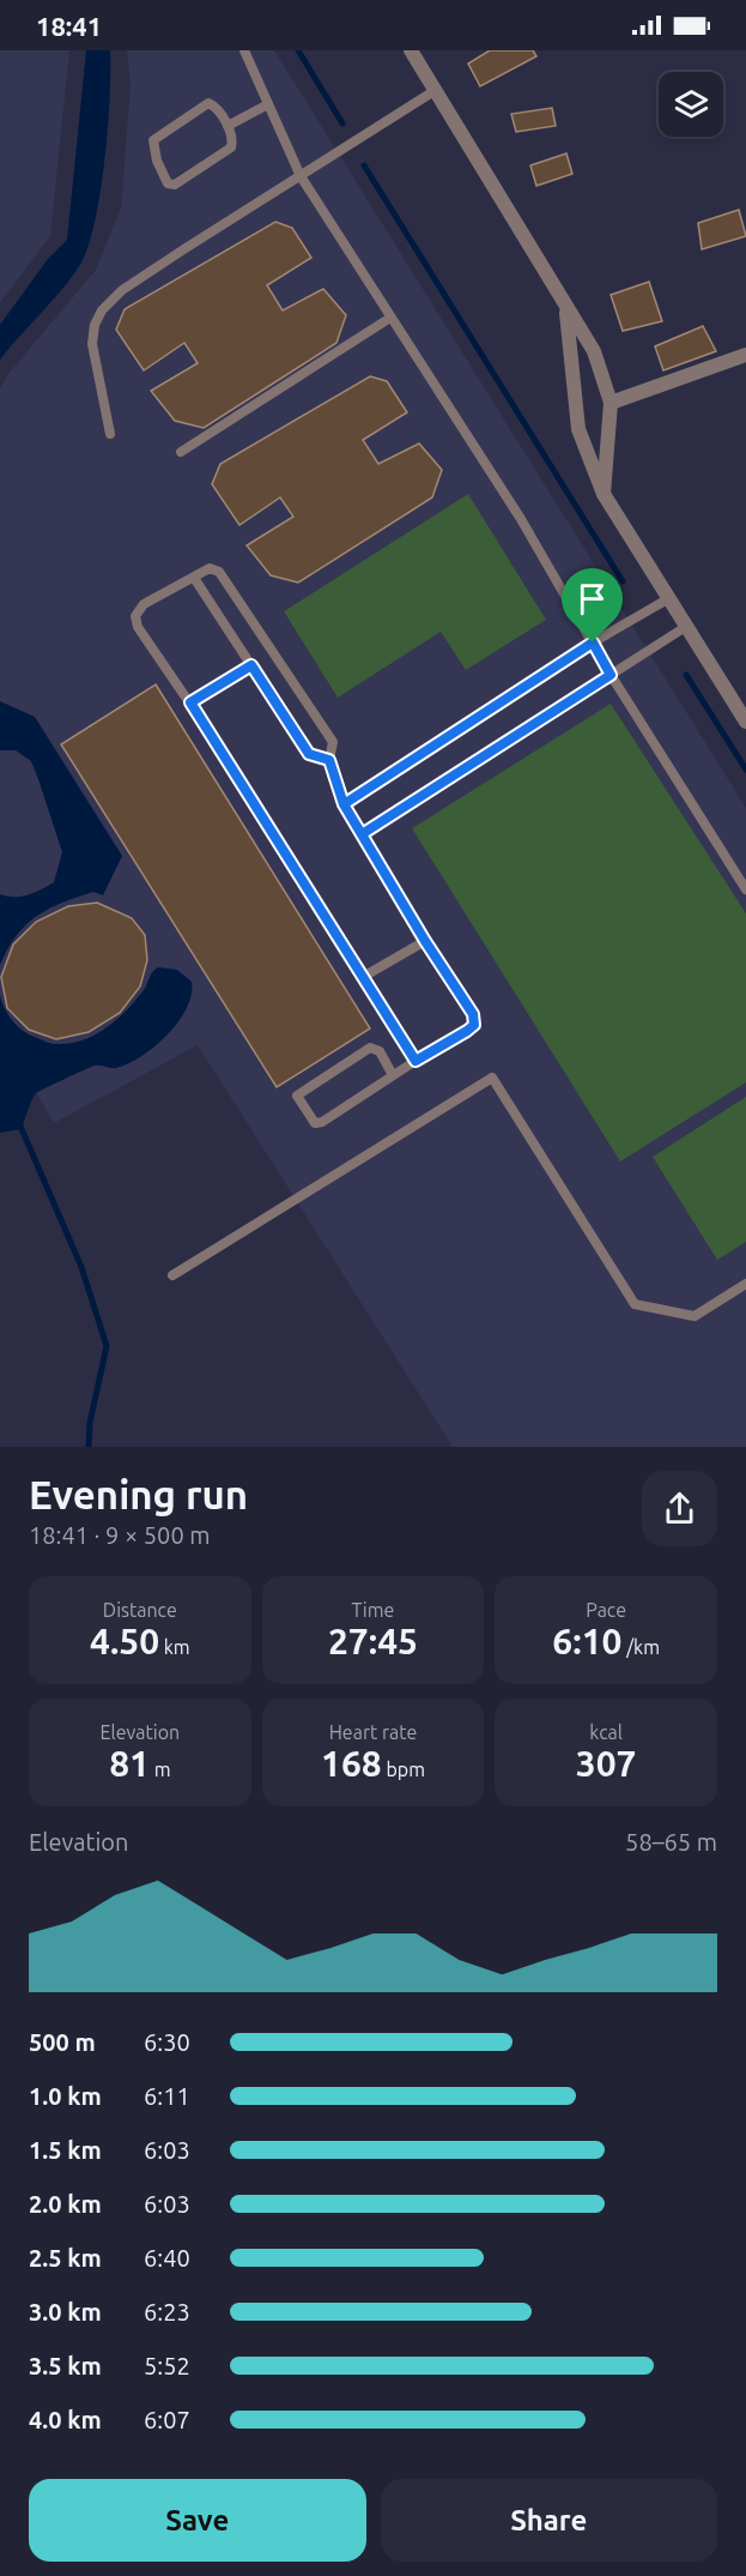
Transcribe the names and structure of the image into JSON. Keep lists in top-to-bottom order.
{
  "page": {
    "status": "18:41",
    "heading": ["Evening run", "18:41 · 9 × 500 m"],
    "stats": [
      ["Distance", "4.50 km"],
      ["Time", "27:45"],
      ["Pace", "6:10 /km"],
      ["Elevation", "81 m"],
      ["Heart rate", "168 bpm"],
      ["kcal", "307"]
    ],
    "chart": ["Elevation", "58–65 m"],
    "list": [
      {
        "name": "500 m",
        "note": "6:30"
      },
      {
        "name": "1.0 km",
        "note": "6:11"
      },
      {
        "name": "1.5 km",
        "note": "6:03"
      },
      {
        "name": "2.0 km",
        "note": "6:03"
      },
      {
        "name": "2.5 km",
        "note": "6:40"
      },
      {
        "name": "3.0 km",
        "note": "6:23"
      },
      {
        "name": "3.5 km",
        "note": "5:52"
      },
      {
        "name": "4.0 km",
        "note": "6:07"
      }
    ],
    "buttons": ["Save", "Share"]
  }
}
